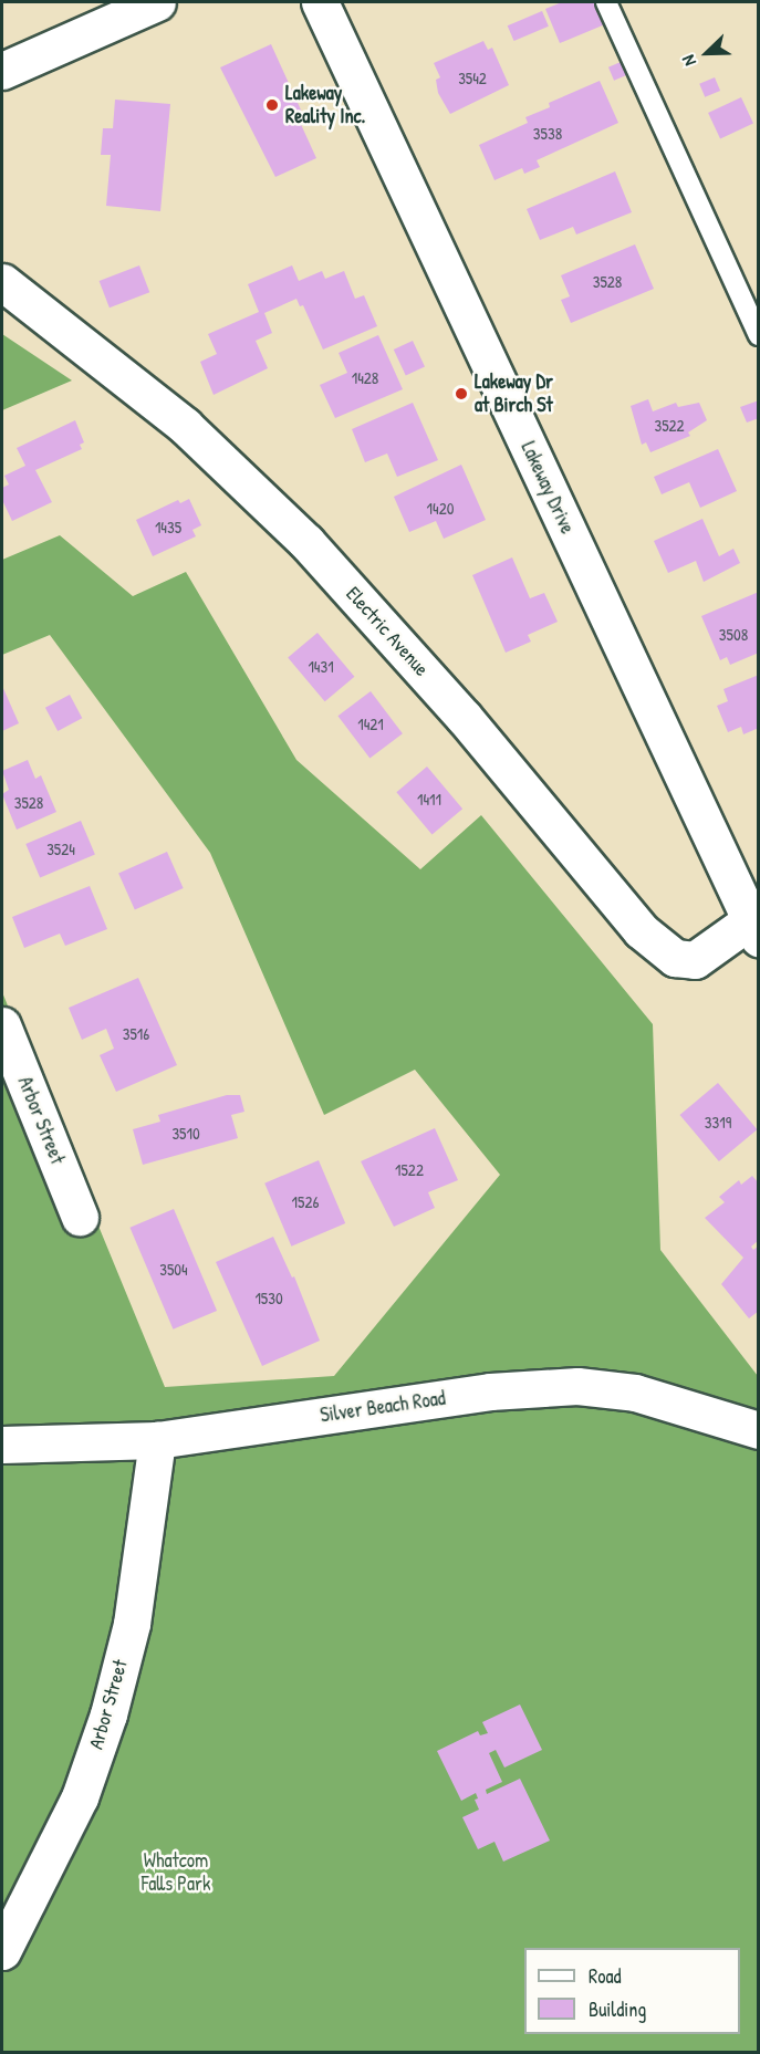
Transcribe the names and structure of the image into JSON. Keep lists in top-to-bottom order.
{
  "streets": {
    "main road": [
      "Lakeway Drive",
      "Electric Avenue",
      "Arbor Street",
      "Silver Beach Road"
    ]
  },
  "crossings": [
    ["Lakeway Drive", "Electric Avenue"],
    ["Arbor Street", "Silver Beach Road"]
  ],
  "parks": ["Whatcom Falls Park"],
  "places": ["Lakeway Reality Inc.", "Lakeway Dr at Birch St"],
  "house_numbers": [
    "3542",
    "3538",
    "3528",
    "1428",
    "3522",
    "1420",
    "1435",
    "3508",
    "1431",
    "1421",
    "1411",
    "3528",
    "3524",
    "3516",
    "3319",
    "3510",
    "1522",
    "1526",
    "3504",
    "1530"
  ],
  "legend": ["Road", "Building"],
  "north": "bottom left"
}
